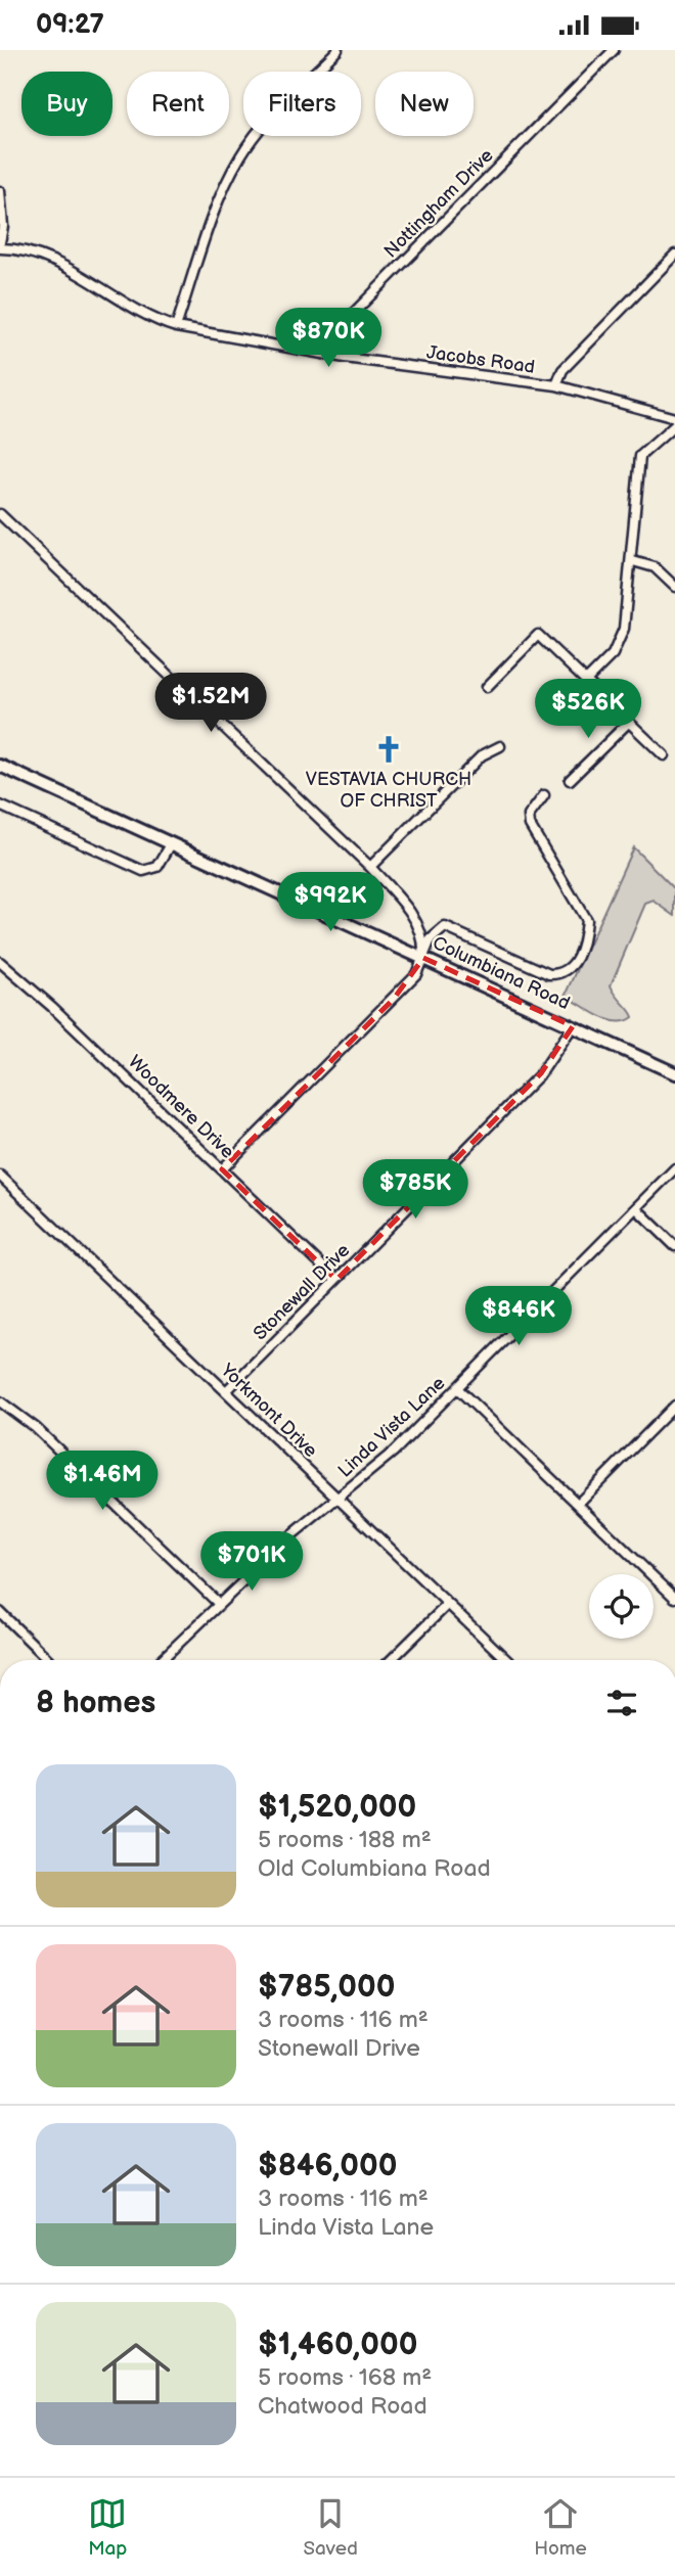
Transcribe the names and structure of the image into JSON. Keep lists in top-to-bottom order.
{
  "streets": {
    "main road": ["Columbiana Road"],
    "street": [
      "Nottingham Drive",
      "Jacobs Road",
      "Woodmere Drive",
      "Stonewall Drive",
      "Yorkmont Drive",
      "Linda Vista Lane"
    ]
  },
  "crossings": [
    ["Nottingham Drive", "Jacobs Road"],
    ["Columbiana Road", "Stonewall Drive"],
    ["Woodmere Drive", "Stonewall Drive"],
    ["Stonewall Drive", "Yorkmont Drive"],
    ["Yorkmont Drive", "Linda Vista Lane"]
  ],
  "places": {
    "church": ["VESTAVIA CHURCH OF CHRIST"]
  },
  "page": {
    "status": "09:27",
    "chip": [
      "Buy",
      "Rent",
      "Filters",
      "New"
    ],
    "price": [
      "$870K",
      "$1.52M",
      "$526K",
      "$992K",
      "$785K",
      "$846K",
      "$1.46M",
      "$701K"
    ],
    "heading": "8 homes",
    "list": [
      {
        "name": "$1,520,000",
        "note": "5 rooms · 188 m² · Old Columbiana Road"
      },
      {
        "name": "$785,000",
        "note": "3 rooms · 116 m² · Stonewall Drive"
      },
      {
        "name": "$846,000",
        "note": "3 rooms · 116 m² · Linda Vista Lane"
      },
      {
        "name": "$1,460,000",
        "note": "5 rooms · 168 m² · Chatwood Road"
      }
    ],
    "tabs": ["Map", "Saved", "Home"]
  }
}
